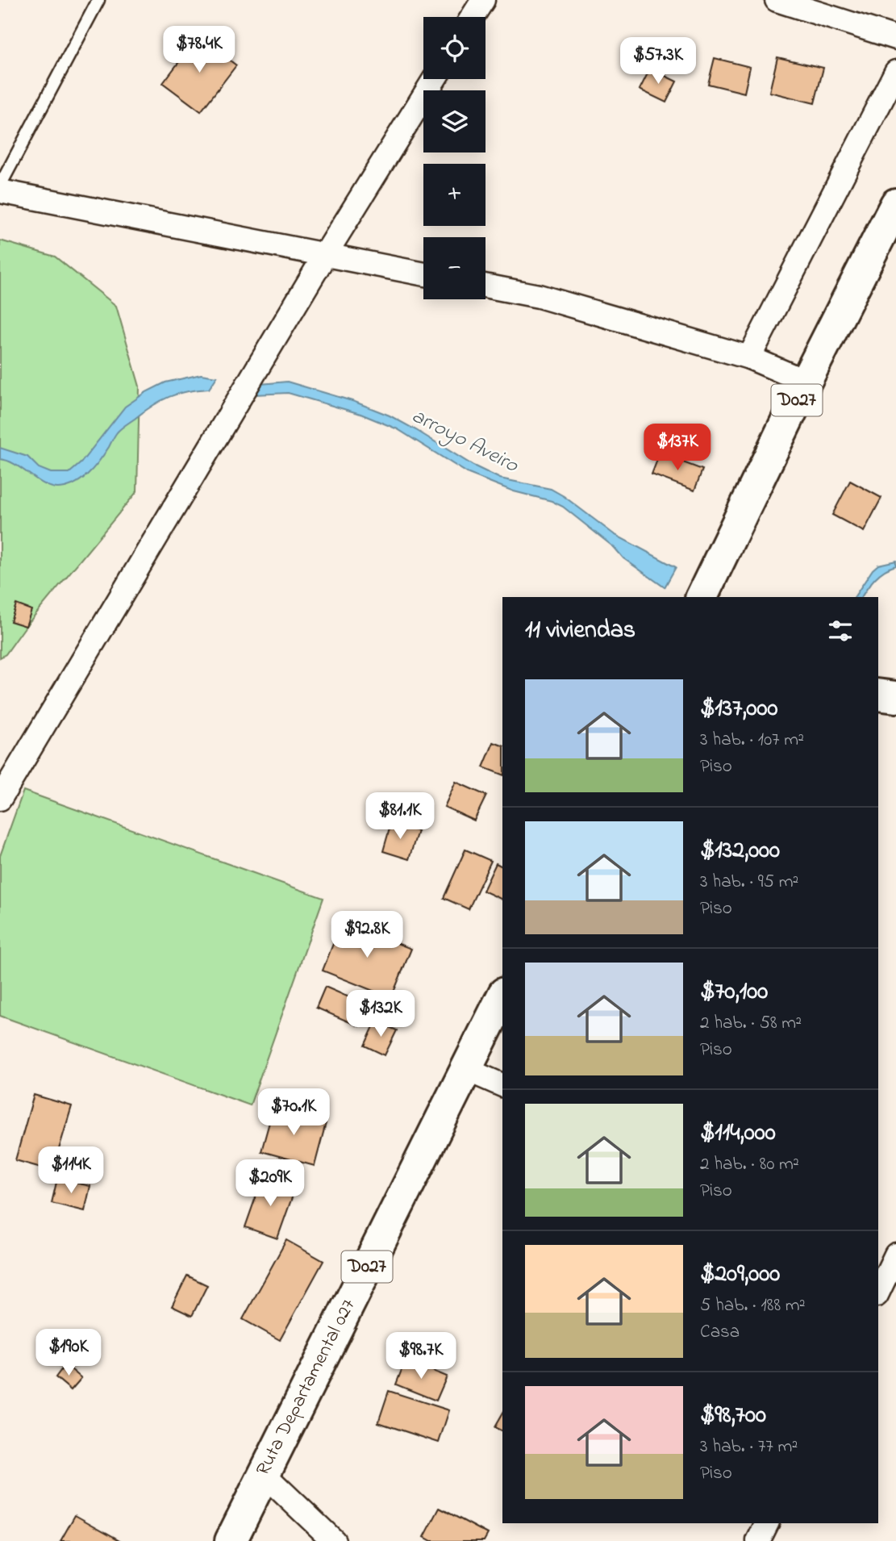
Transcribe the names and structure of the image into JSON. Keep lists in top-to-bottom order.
{
  "streets": {
    "main road": ["D027", "Ruta Departamental 027"]
  },
  "water": ["arroyo Aveiro"],
  "page": {
    "map_buttons": ["+", "−"],
    "price": [
      "$78.4K",
      "$57.3K",
      "$137K",
      "$81.1K",
      "$92.8K",
      "$132K",
      "$70.1K",
      "$114K",
      "$209K",
      "$190K",
      "$98.7K"
    ],
    "heading": "11 viviendas",
    "list": [
      {
        "name": "$137,000",
        "note": "3 hab. · 107 m² · Piso"
      },
      {
        "name": "$132,000",
        "note": "3 hab. · 95 m² · Piso"
      },
      {
        "name": "$70,100",
        "note": "2 hab. · 58 m² · Piso"
      },
      {
        "name": "$114,000",
        "note": "2 hab. · 80 m² · Piso"
      },
      {
        "name": "$209,000",
        "note": "5 hab. · 188 m² · Casa"
      },
      {
        "name": "$98,700",
        "note": "3 hab. · 77 m² · Piso"
      }
    ]
  }
}
